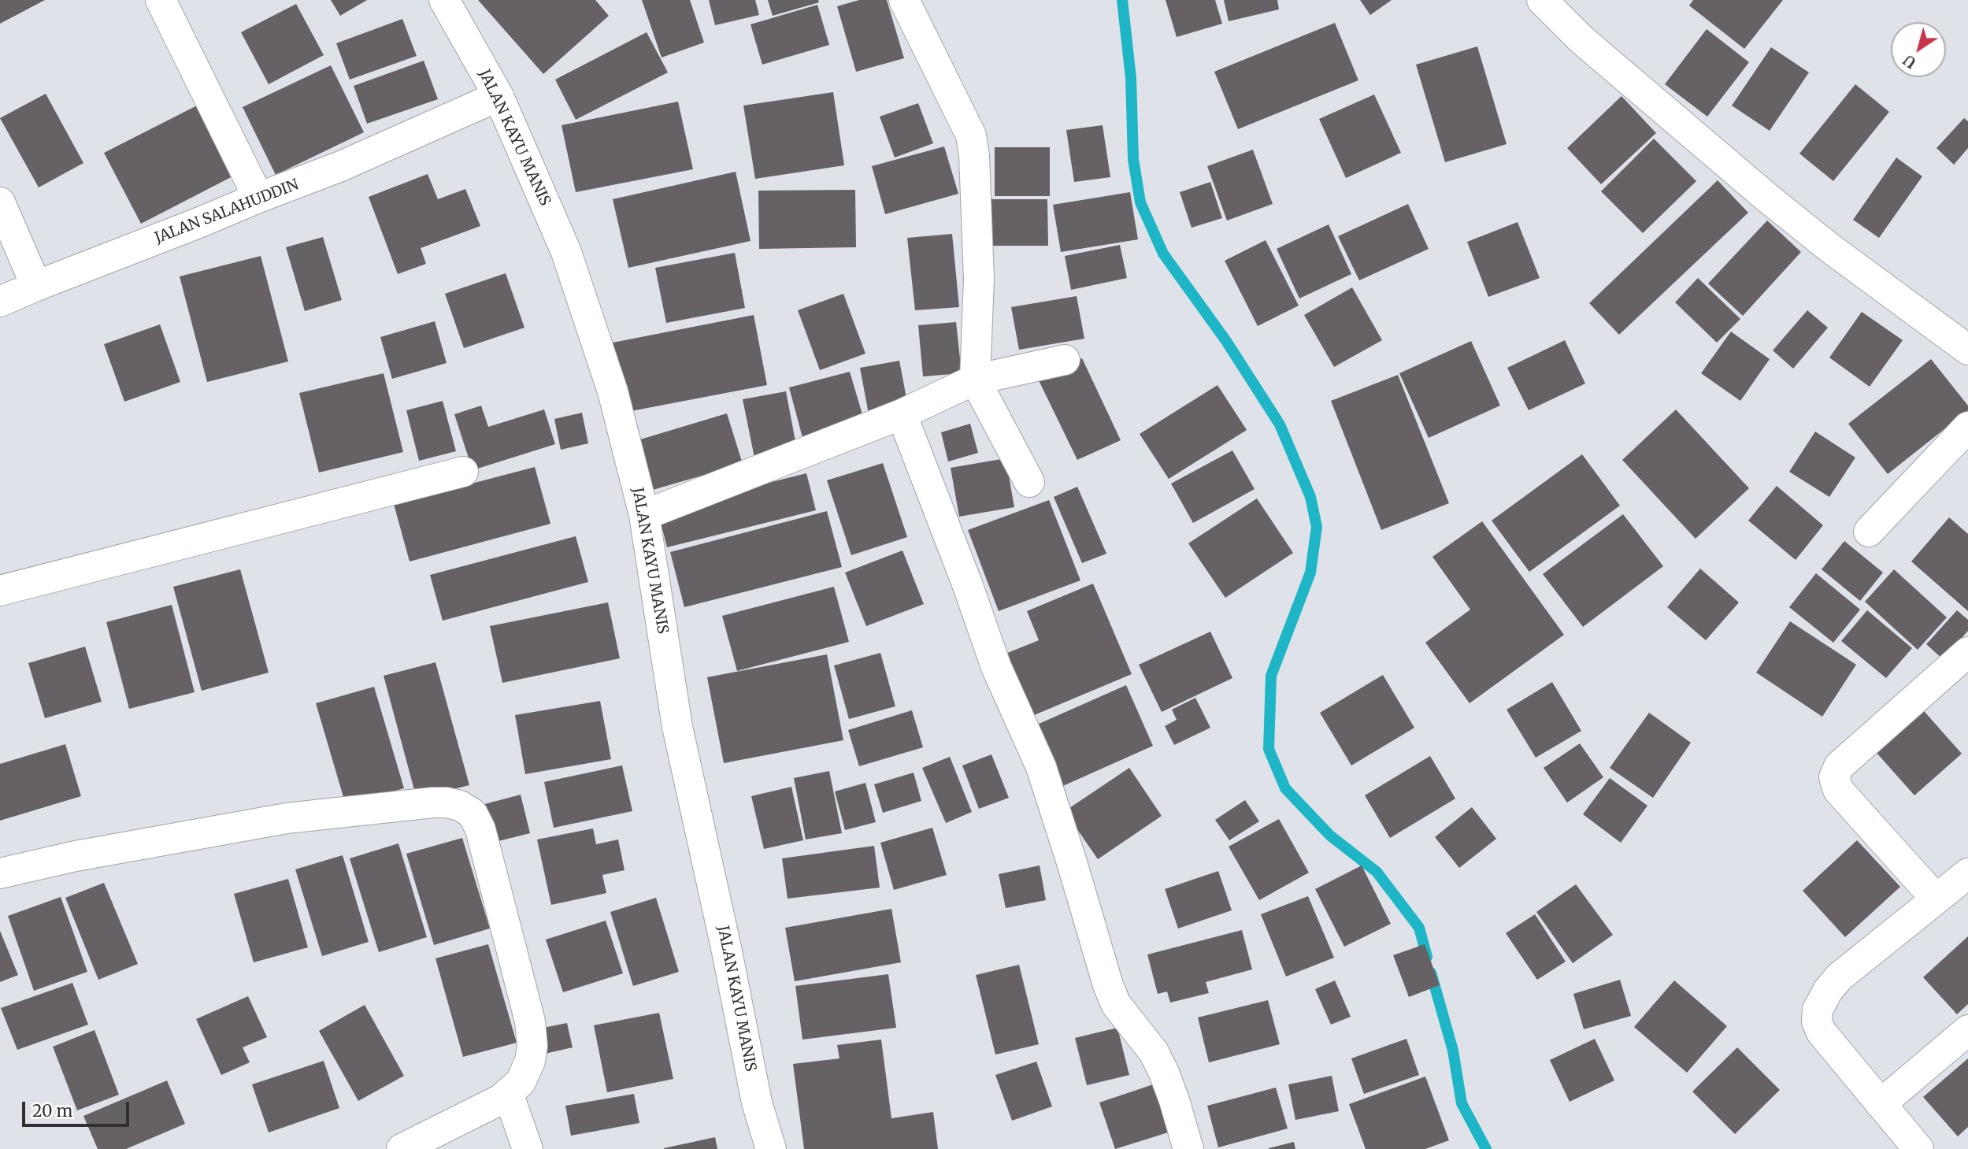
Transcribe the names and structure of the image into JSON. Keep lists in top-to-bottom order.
{
  "streets": {
    "street": ["JALAN KAYU MANIS", "JALAN SALAHUDDIN"]
  },
  "crossings": [
    ["JALAN KAYU MANIS", "JALAN SALAHUDDIN"]
  ],
  "scale_bar": "20 m",
  "north": "bottom left"
}
